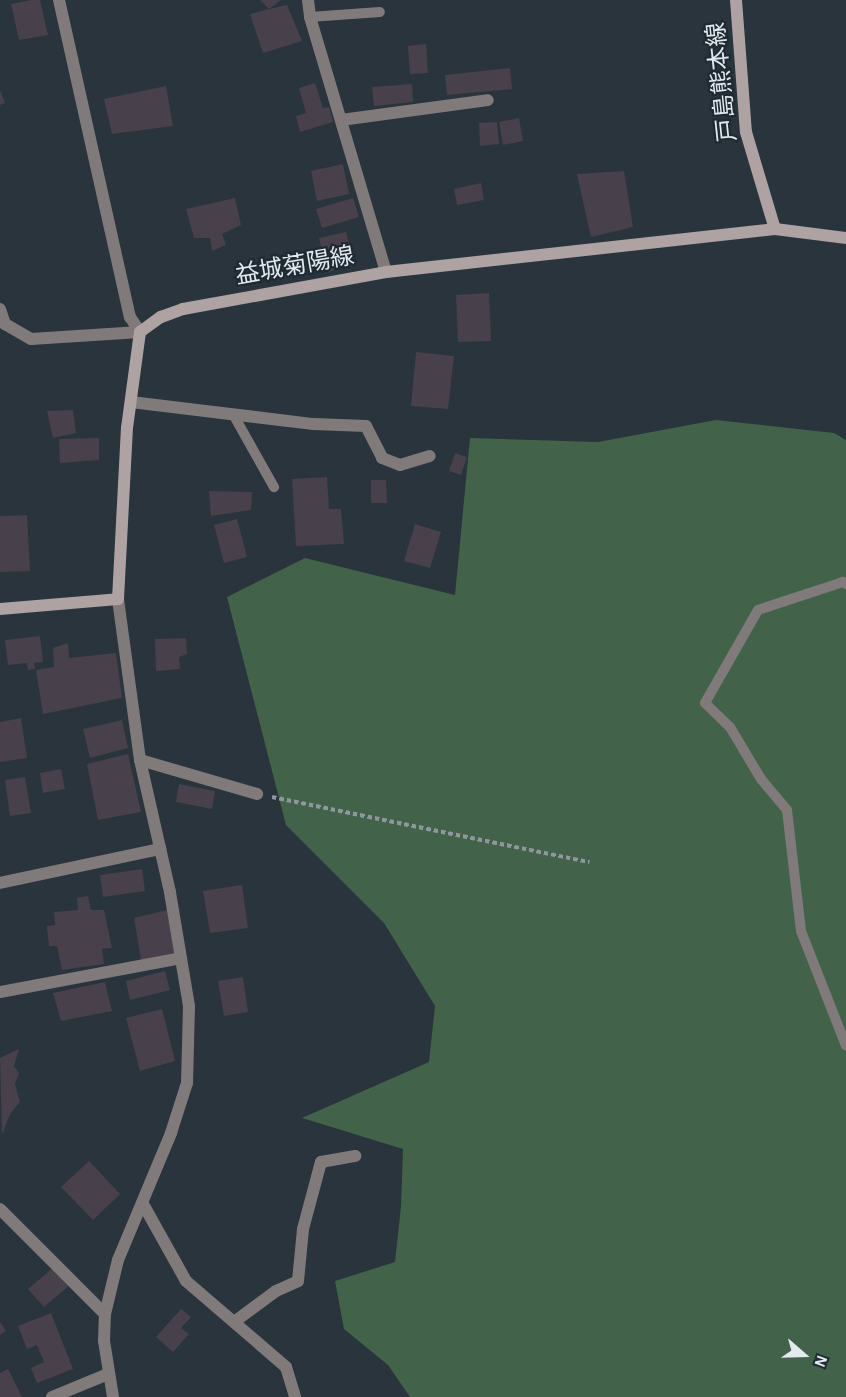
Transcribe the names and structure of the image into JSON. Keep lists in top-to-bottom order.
{
  "streets": {
    "main road": ["戸島熊本線", "益城菊陽線"]
  },
  "crossings": [
    ["戸島熊本線", "益城菊陽線"]
  ],
  "north": "right"
}
